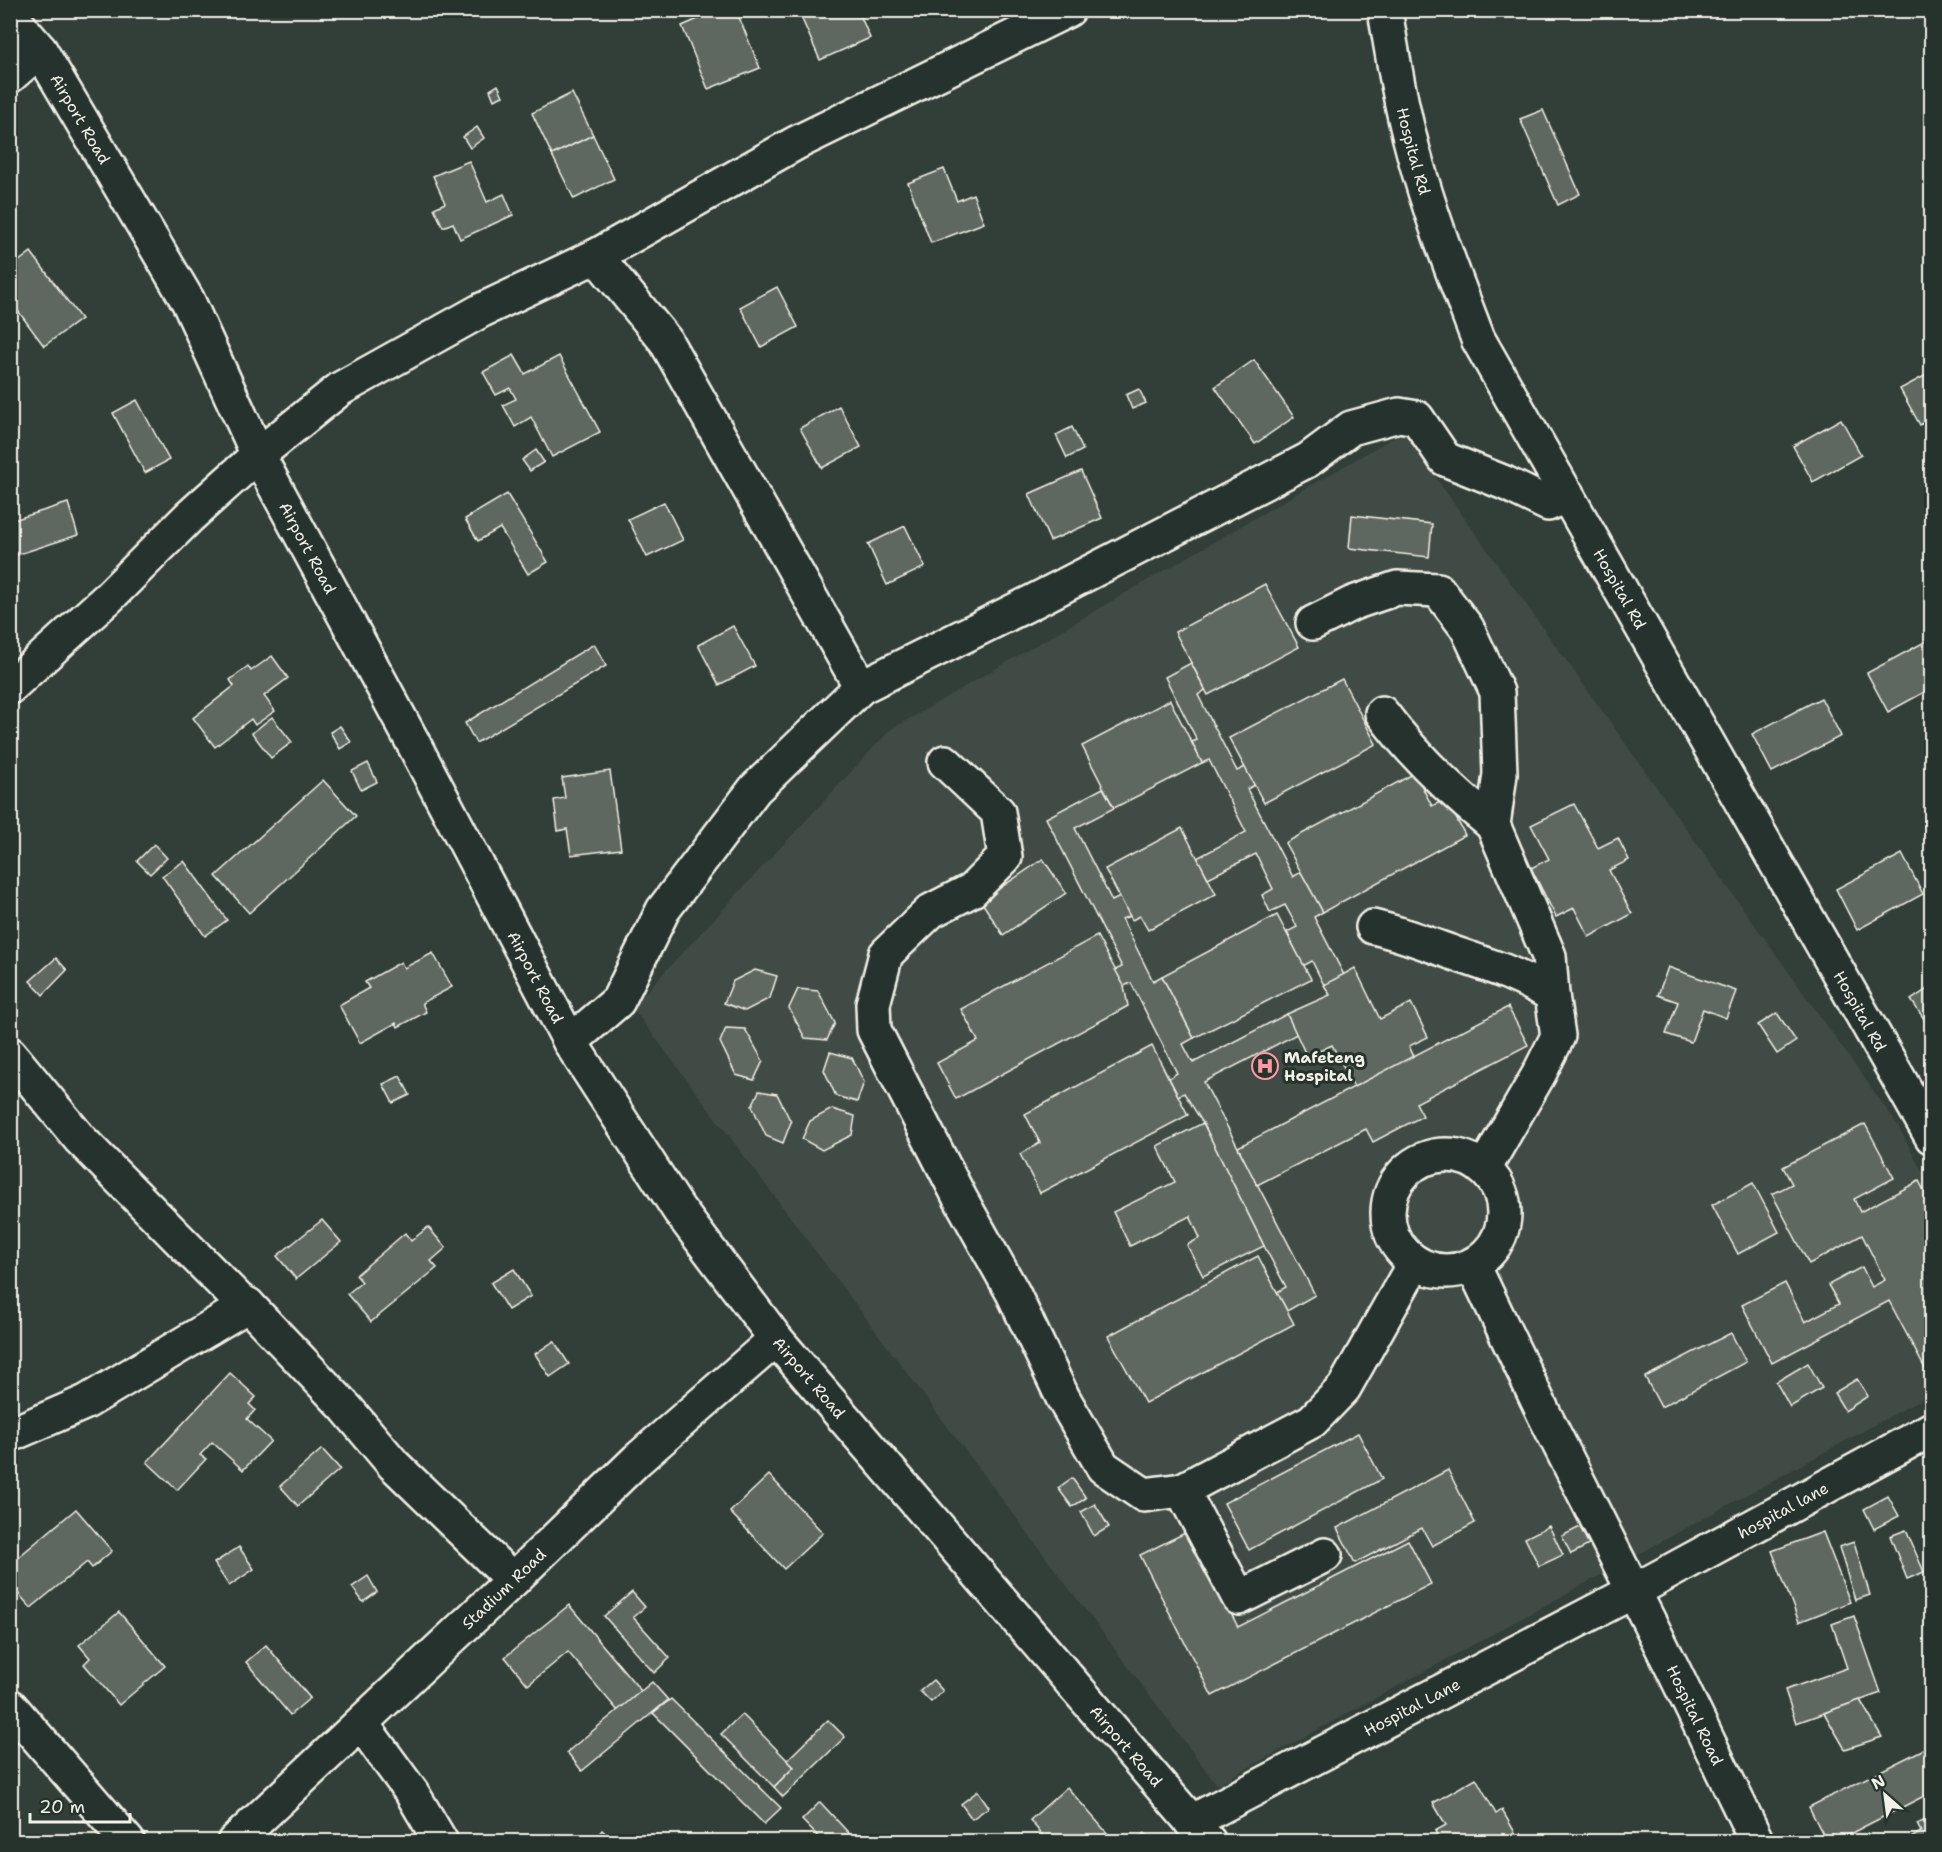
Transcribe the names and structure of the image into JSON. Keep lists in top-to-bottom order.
{
  "streets": {
    "street": [
      "Airport Road",
      "Hospital Rd",
      "hospital lane",
      "Stadium Road",
      "Hospital Lane",
      "Hospital Road"
    ]
  },
  "crossings": [
    ["Airport Road", "Stadium Road"],
    ["Airport Road", "Hospital Lane"],
    ["hospital lane", "Hospital Lane"],
    ["hospital lane", "Hospital Road"],
    ["Hospital Lane", "Hospital Road"]
  ],
  "places": {
    "hospital": ["Mafeteng Hospital"]
  },
  "scale_bar": "20 m",
  "north": "top left"
}
